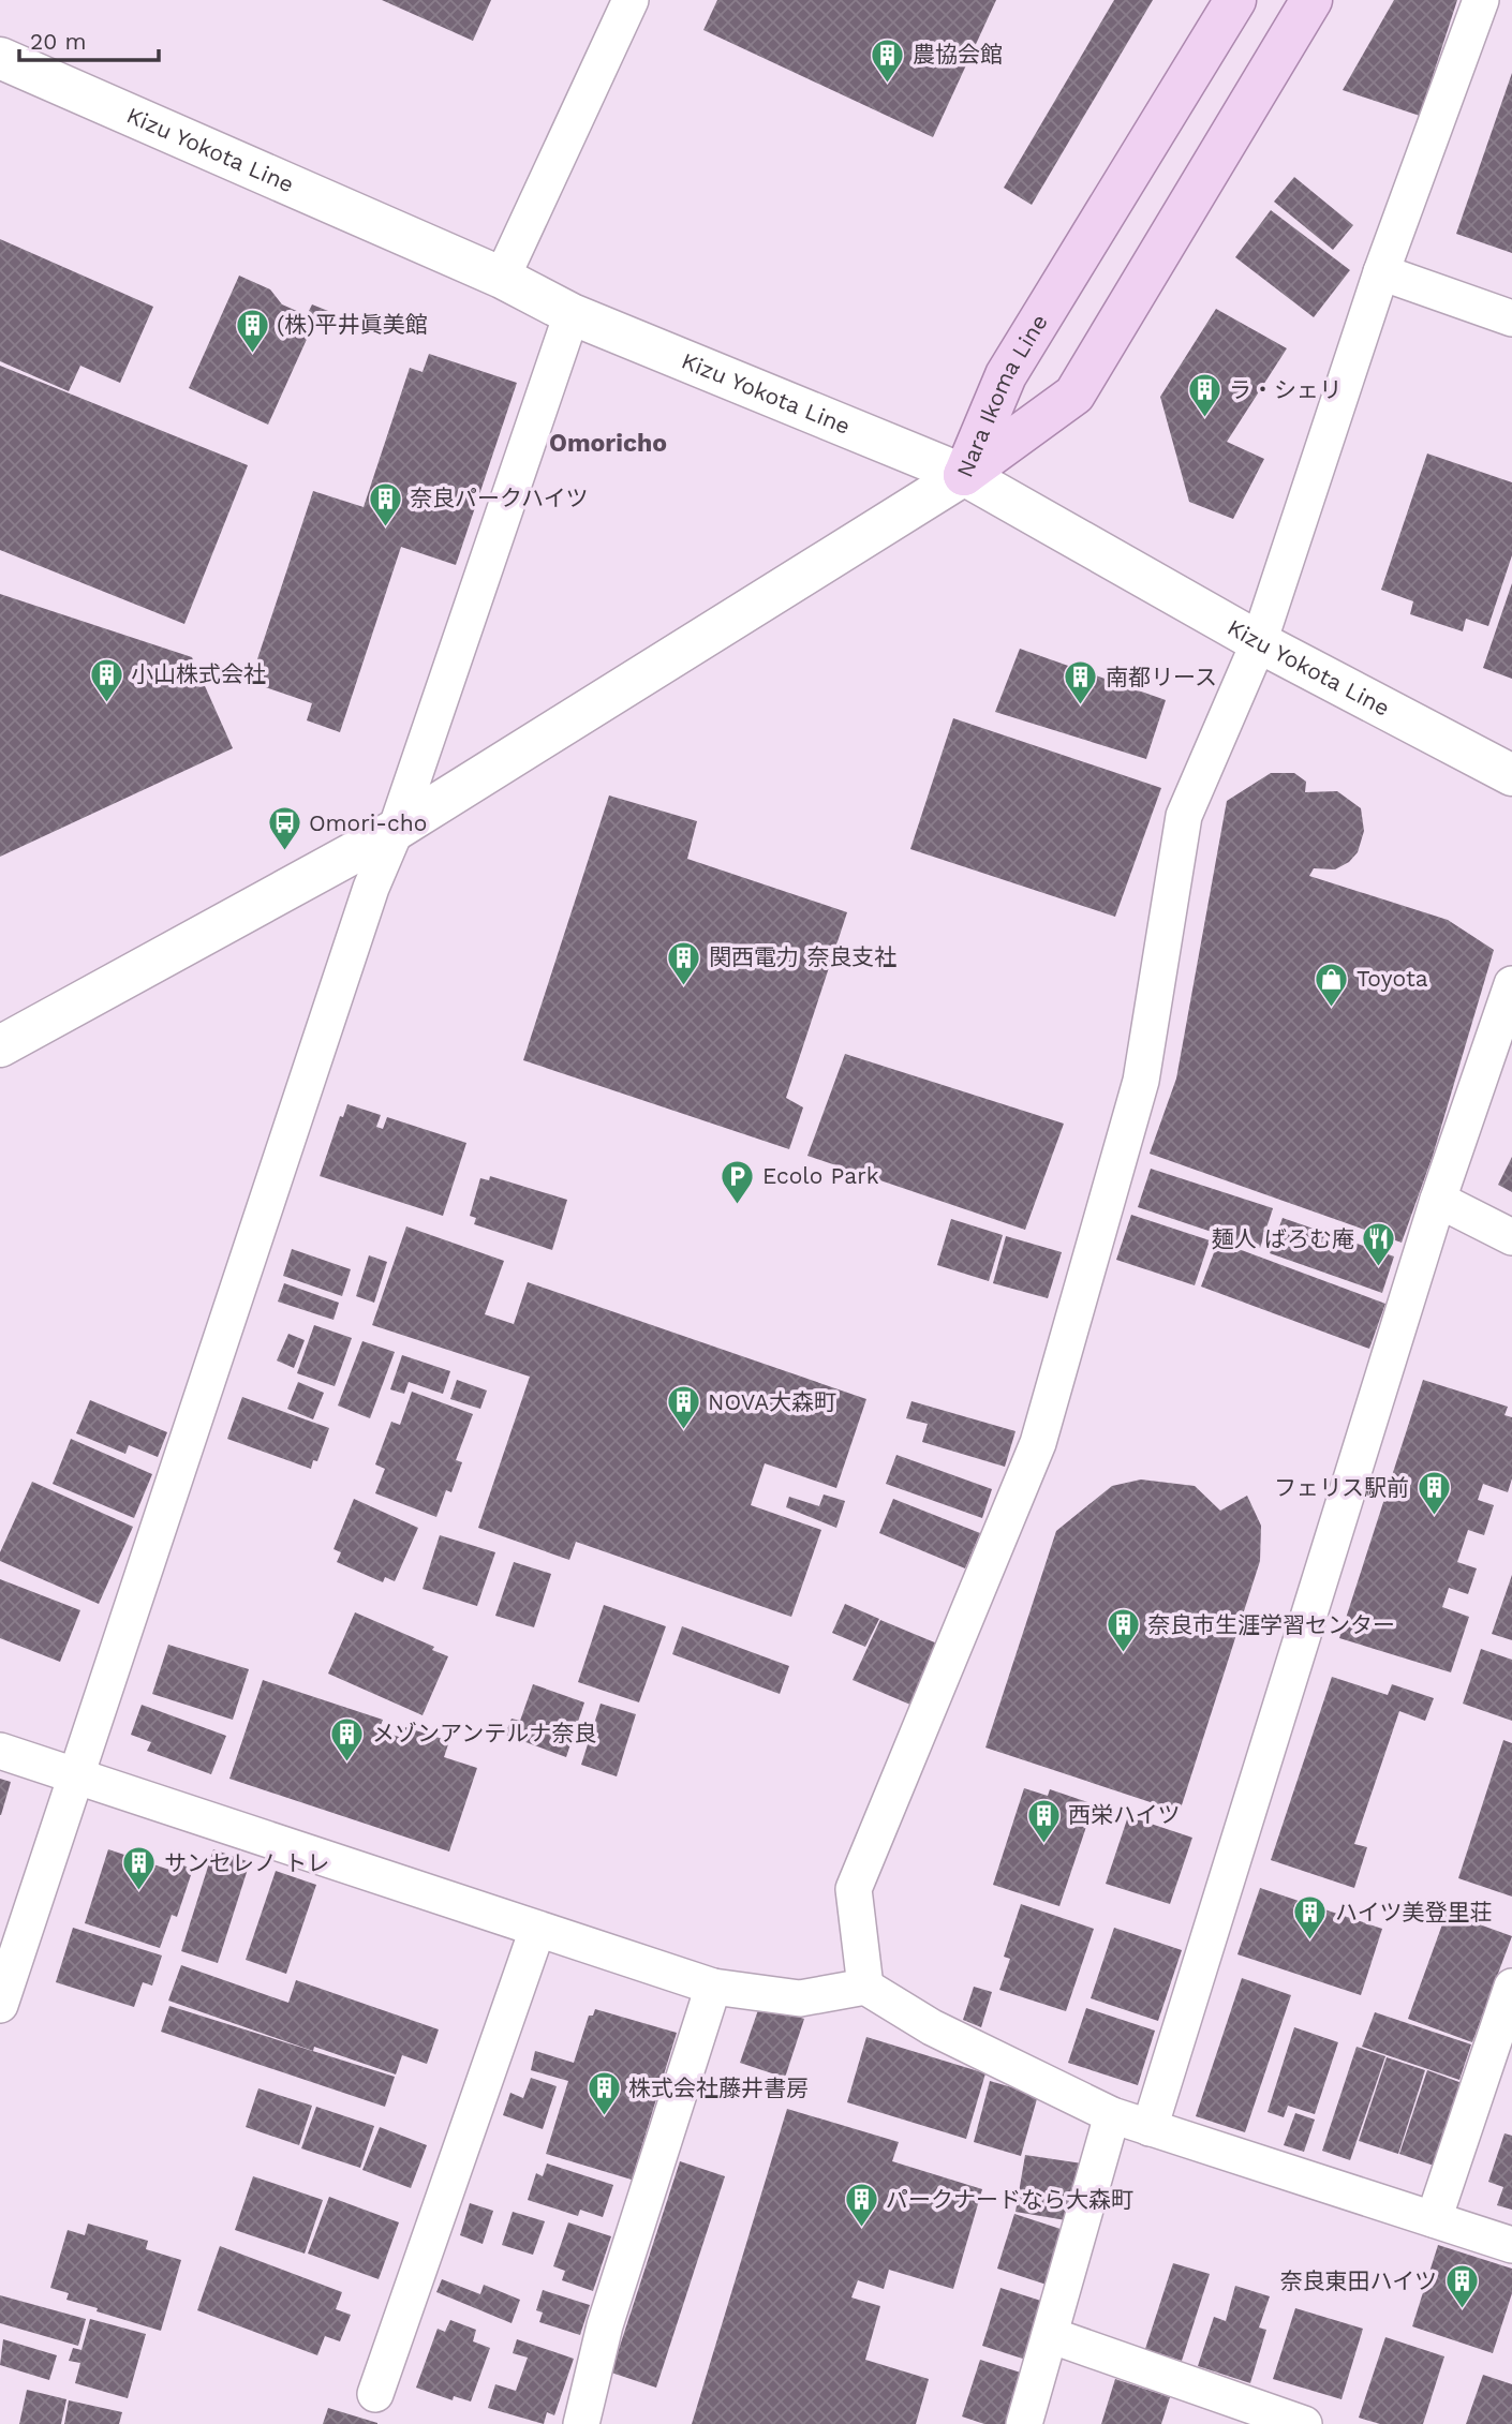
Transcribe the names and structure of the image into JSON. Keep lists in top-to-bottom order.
{
  "streets": {
    "main road": ["Kizu Yokota Line", "Nara Ikoma Line"]
  },
  "crossings": [
    ["Kizu Yokota Line", "Nara Ikoma Line"]
  ],
  "districts": ["Omoricho"],
  "places": {
    "building": [
      "農協会館",
      "(株)平井眞美館",
      "ラ・シェリ",
      "奈良パークハイツ",
      "小山株式会社",
      "南都リース",
      "関西電力 奈良支社",
      "NOVA大森町",
      "フェリス駅前",
      "奈良市生涯学習センター",
      "メゾンアンテルナ奈良",
      "西栄ハイツ",
      "サンセレノ トレ",
      "ハイツ美登里荘",
      "株式会社藤井書房",
      "パークナードなら大森町",
      "奈良東田ハイツ"
    ],
    "bus stop": ["Omori-cho"],
    "shop": ["Toyota"],
    "parking": ["Ecolo Park"],
    "restaurant": ["麺人 ばろむ庵"]
  },
  "scale_bar": "20 m"
}
